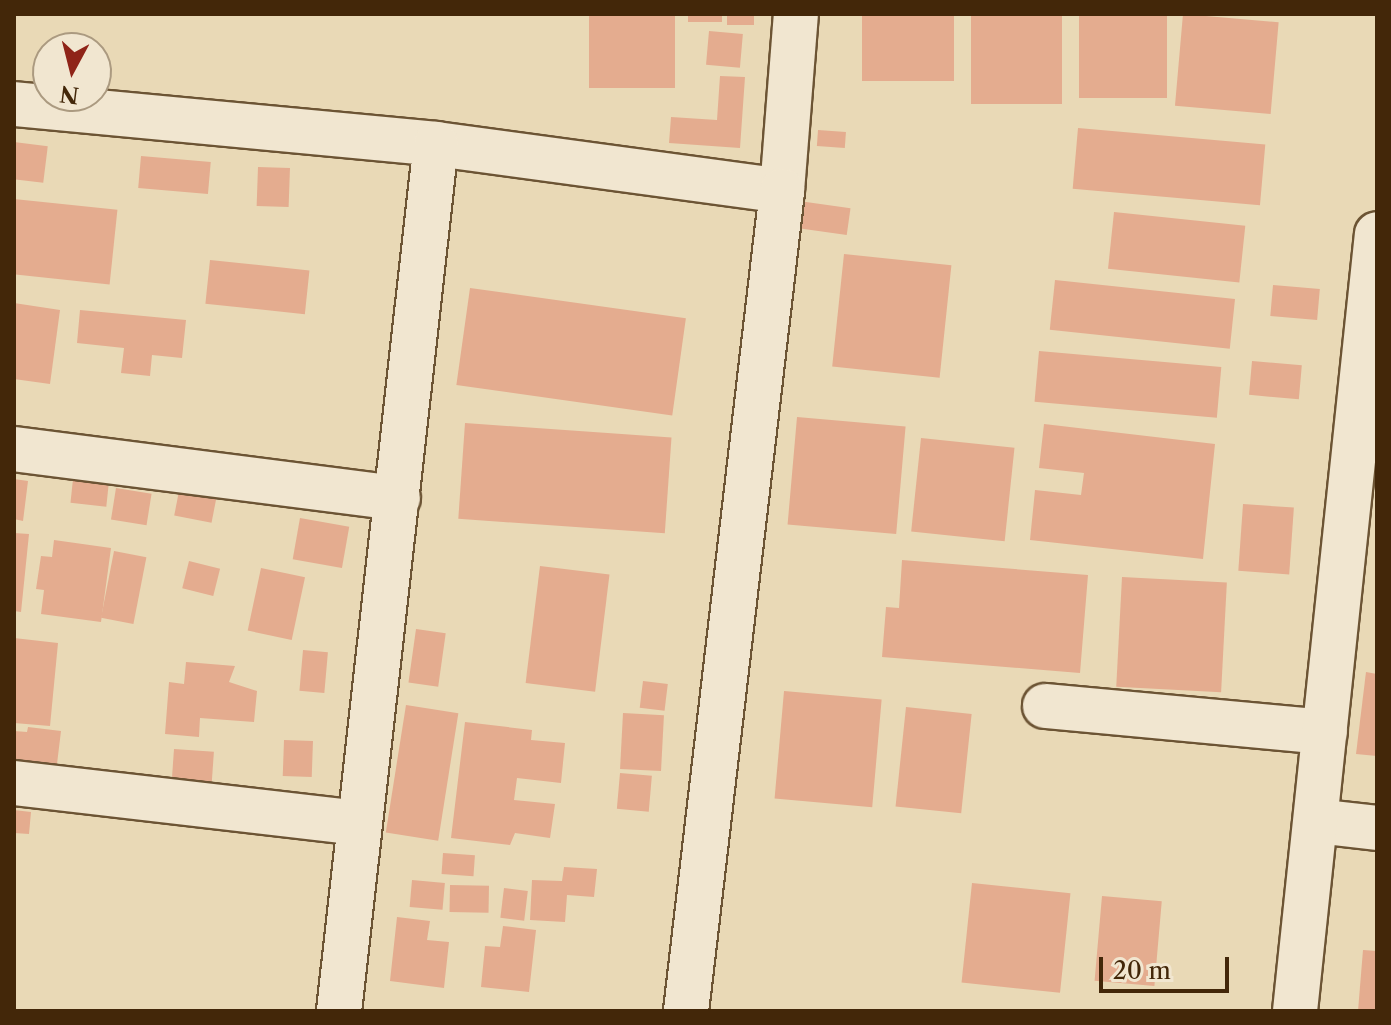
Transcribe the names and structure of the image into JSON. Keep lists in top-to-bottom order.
{
  "scale_bar": "20 m",
  "north": "bottom"
}
